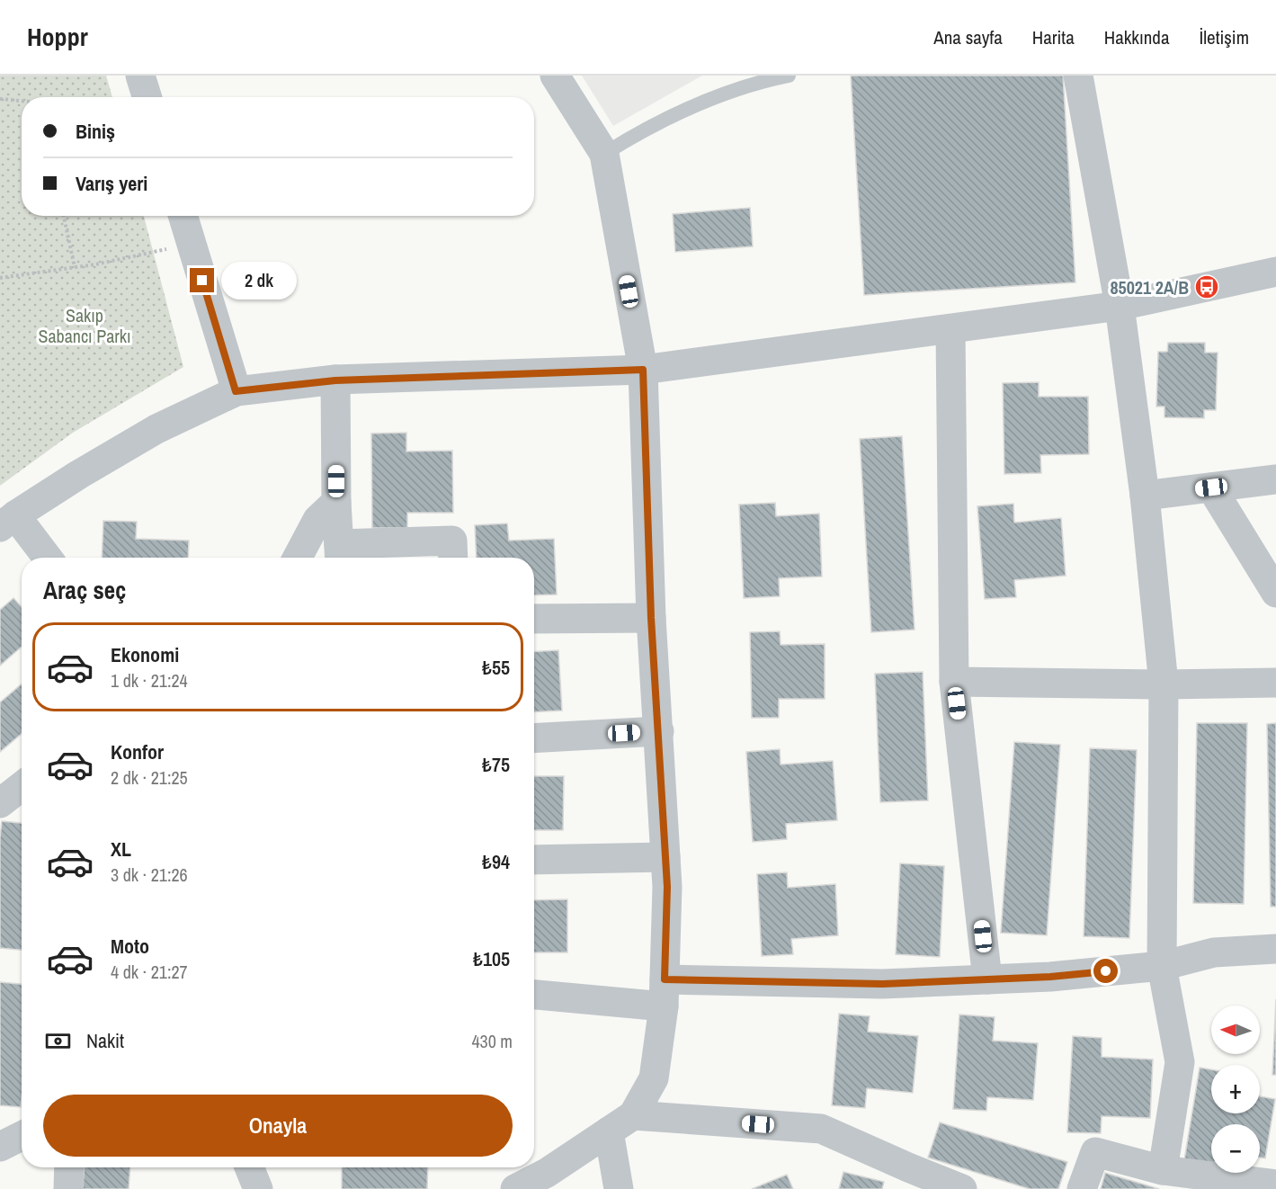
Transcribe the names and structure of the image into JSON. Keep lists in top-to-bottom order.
{
  "parks": ["Sakıp Sabancı Parkı"],
  "places": {
    "bus stop": ["85021 2A/B"]
  },
  "north": "left",
  "page": {
    "header": "Hoppr",
    "nav": [
      "Ana sayfa",
      "Harita",
      "Hakkında",
      "İletişim"
    ],
    "banner": ["Biniş", "Varış yeri"],
    "bubble": "2 dk",
    "heading": "Araç seç",
    "list": [
      {
        "name": "Ekonomi",
        "note": "1 dk · 21:24",
        "value": "₺55"
      },
      {
        "name": "Konfor",
        "note": "2 dk · 21:25",
        "value": "₺75"
      },
      {
        "name": "XL",
        "note": "3 dk · 21:26",
        "value": "₺94"
      },
      {
        "name": "Moto",
        "note": "4 dk · 21:27",
        "value": "₺105"
      }
    ],
    "map_buttons": ["+", "−"],
    "pay": ["Nakit", "430 m"],
    "buttons": "Onayla"
  }
}
